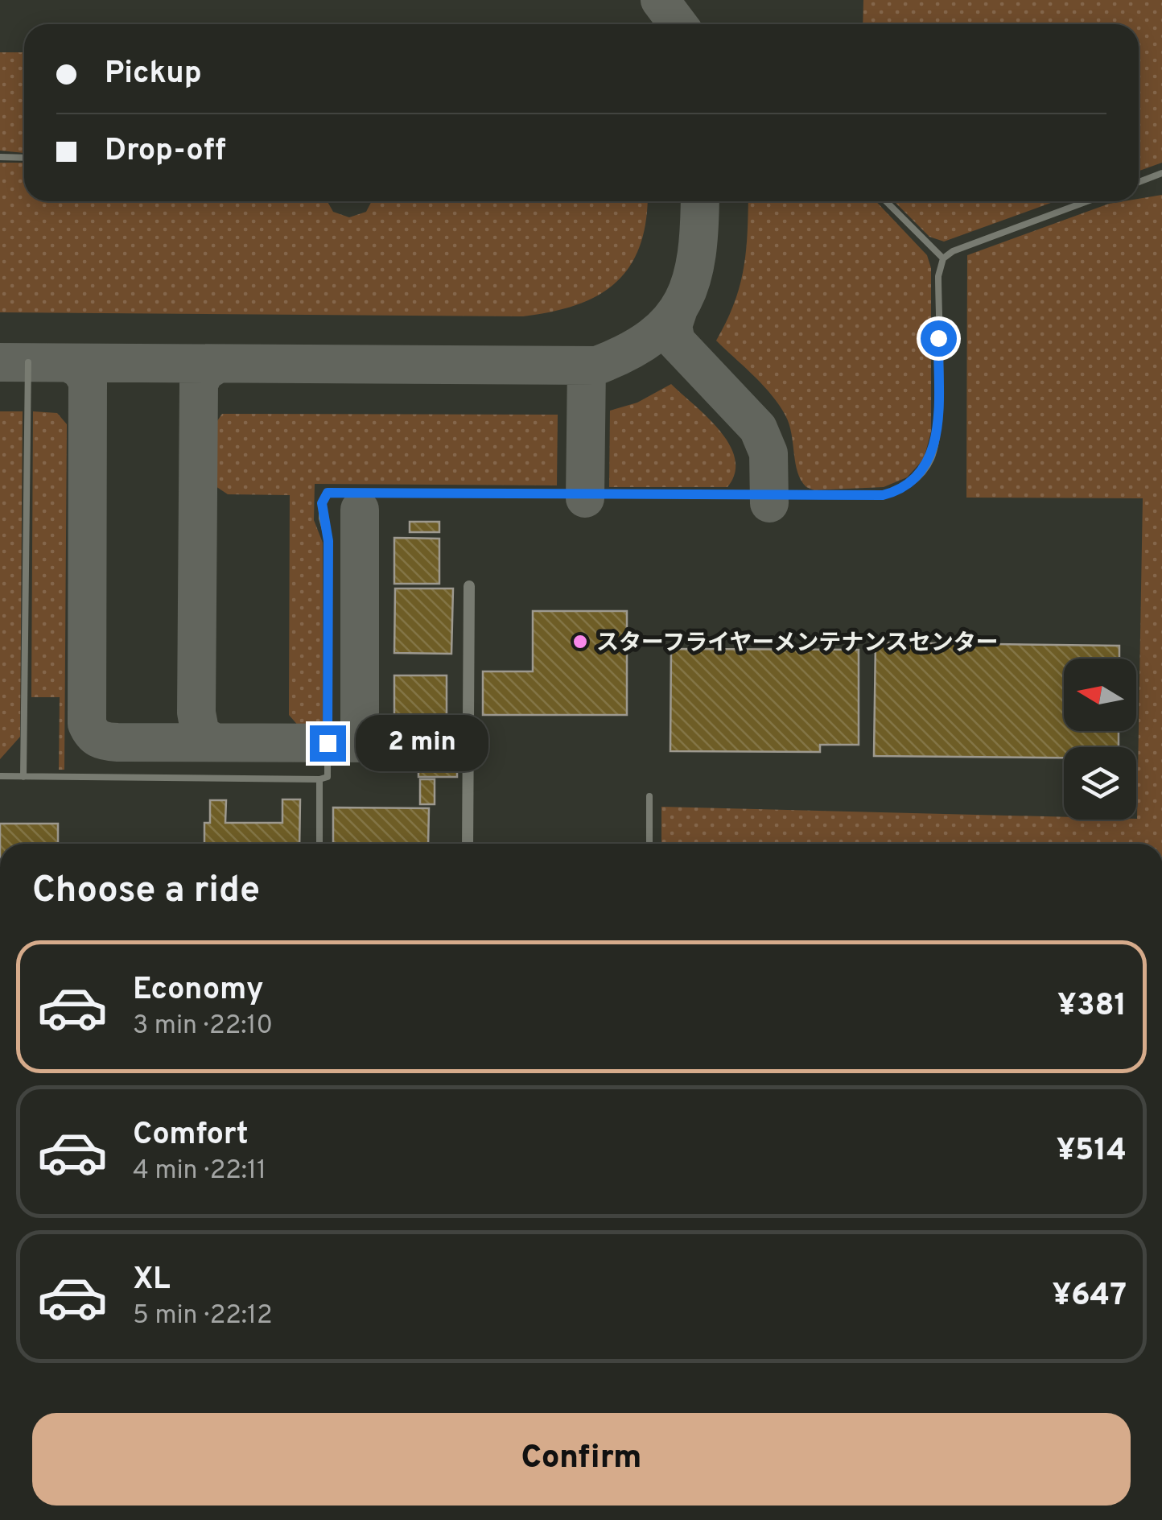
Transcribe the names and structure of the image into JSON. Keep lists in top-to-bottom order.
{
  "places": ["スターフライヤーメンテナンスセンター"],
  "north": "left",
  "page": {
    "banner": ["Pickup", "Drop-off"],
    "bubble": "2 min",
    "heading": "Choose a ride",
    "list": [
      {
        "name": "Economy",
        "note": "3 min · 22:10",
        "value": "¥381"
      },
      {
        "name": "Comfort",
        "note": "4 min · 22:11",
        "value": "¥514"
      },
      {
        "name": "XL",
        "note": "5 min · 22:12",
        "value": "¥647"
      }
    ],
    "buttons": "Confirm"
  }
}
